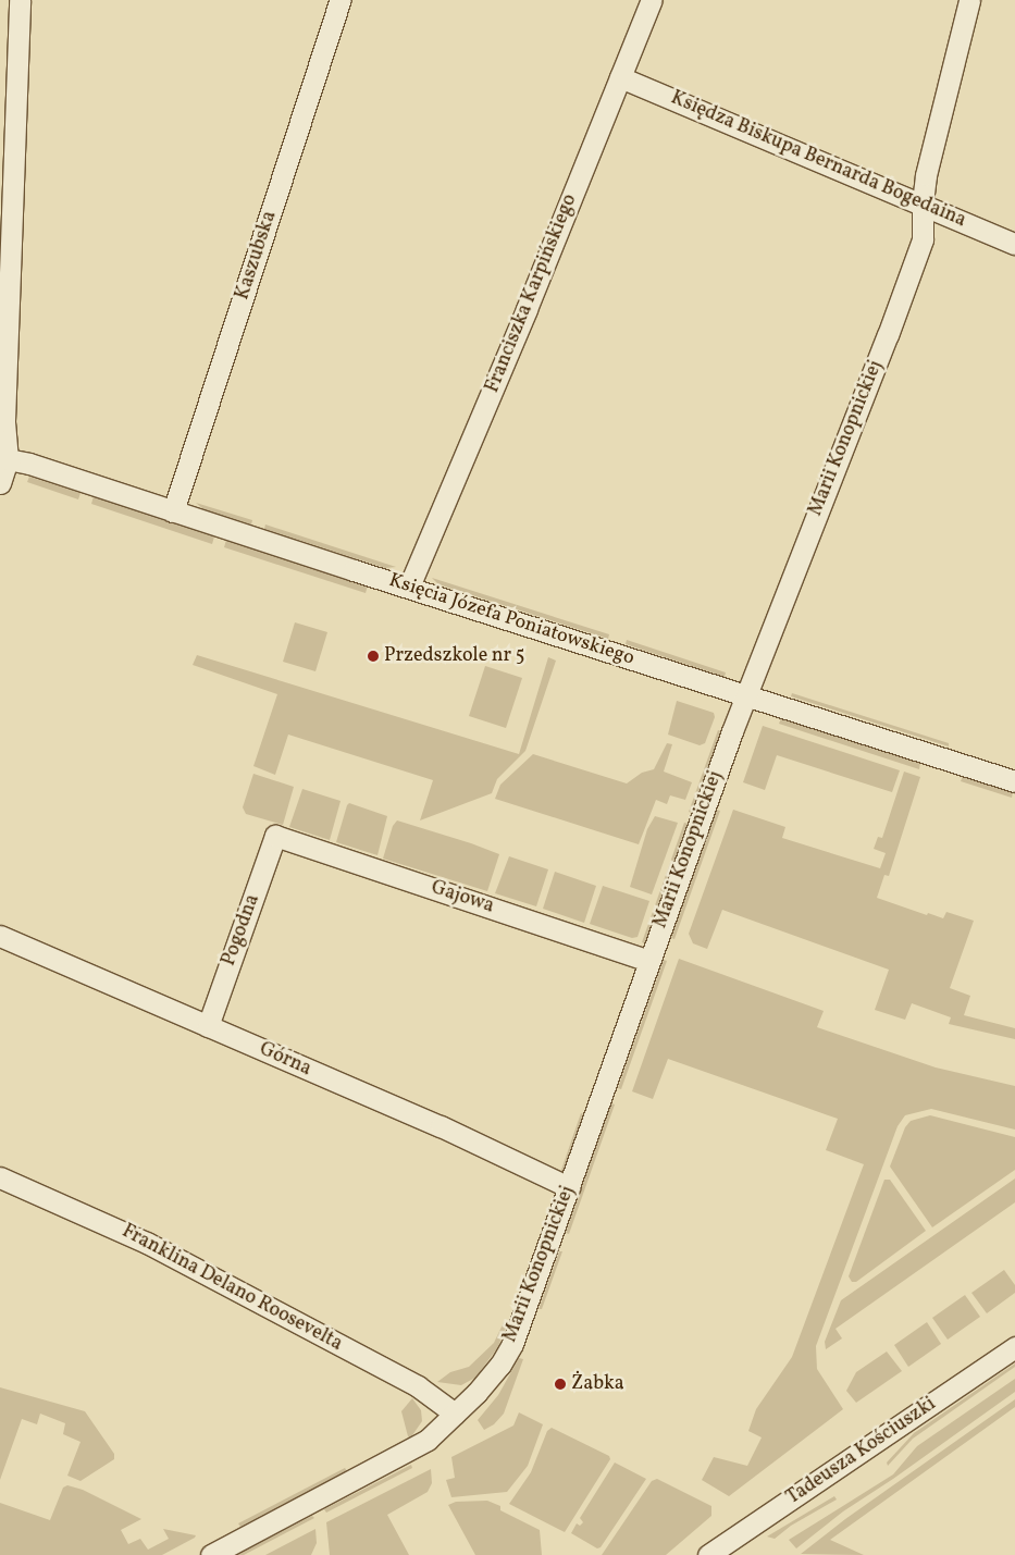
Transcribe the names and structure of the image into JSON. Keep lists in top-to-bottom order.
{
  "streets": {
    "street": [
      "Księdza Biskupa Bernarda Bogedaina",
      "Kaszubska",
      "Franciszka Karpińskiego",
      "Marii Konopnickiej",
      "Księcia Józefa Poniatowskiego",
      "Gajowa",
      "Pogodna",
      "Górna",
      "Franklina Delano Roosevelta",
      "Tadeusza Kościuszki"
    ]
  },
  "crossings": [
    ["Księdza Biskupa Bernarda Bogedaina", "Franciszka Karpińskiego"],
    ["Księdza Biskupa Bernarda Bogedaina", "Marii Konopnickiej"],
    ["Kaszubska", "Księcia Józefa Poniatowskiego"],
    ["Franciszka Karpińskiego", "Księcia Józefa Poniatowskiego"],
    ["Marii Konopnickiej", "Księcia Józefa Poniatowskiego"],
    ["Marii Konopnickiej", "Gajowa"],
    ["Marii Konopnickiej", "Górna"],
    ["Marii Konopnickiej", "Franklina Delano Roosevelta"],
    ["Gajowa", "Pogodna"],
    ["Pogodna", "Górna"]
  ],
  "places": ["Przedszkole nr 5", "Żabka"]
}
